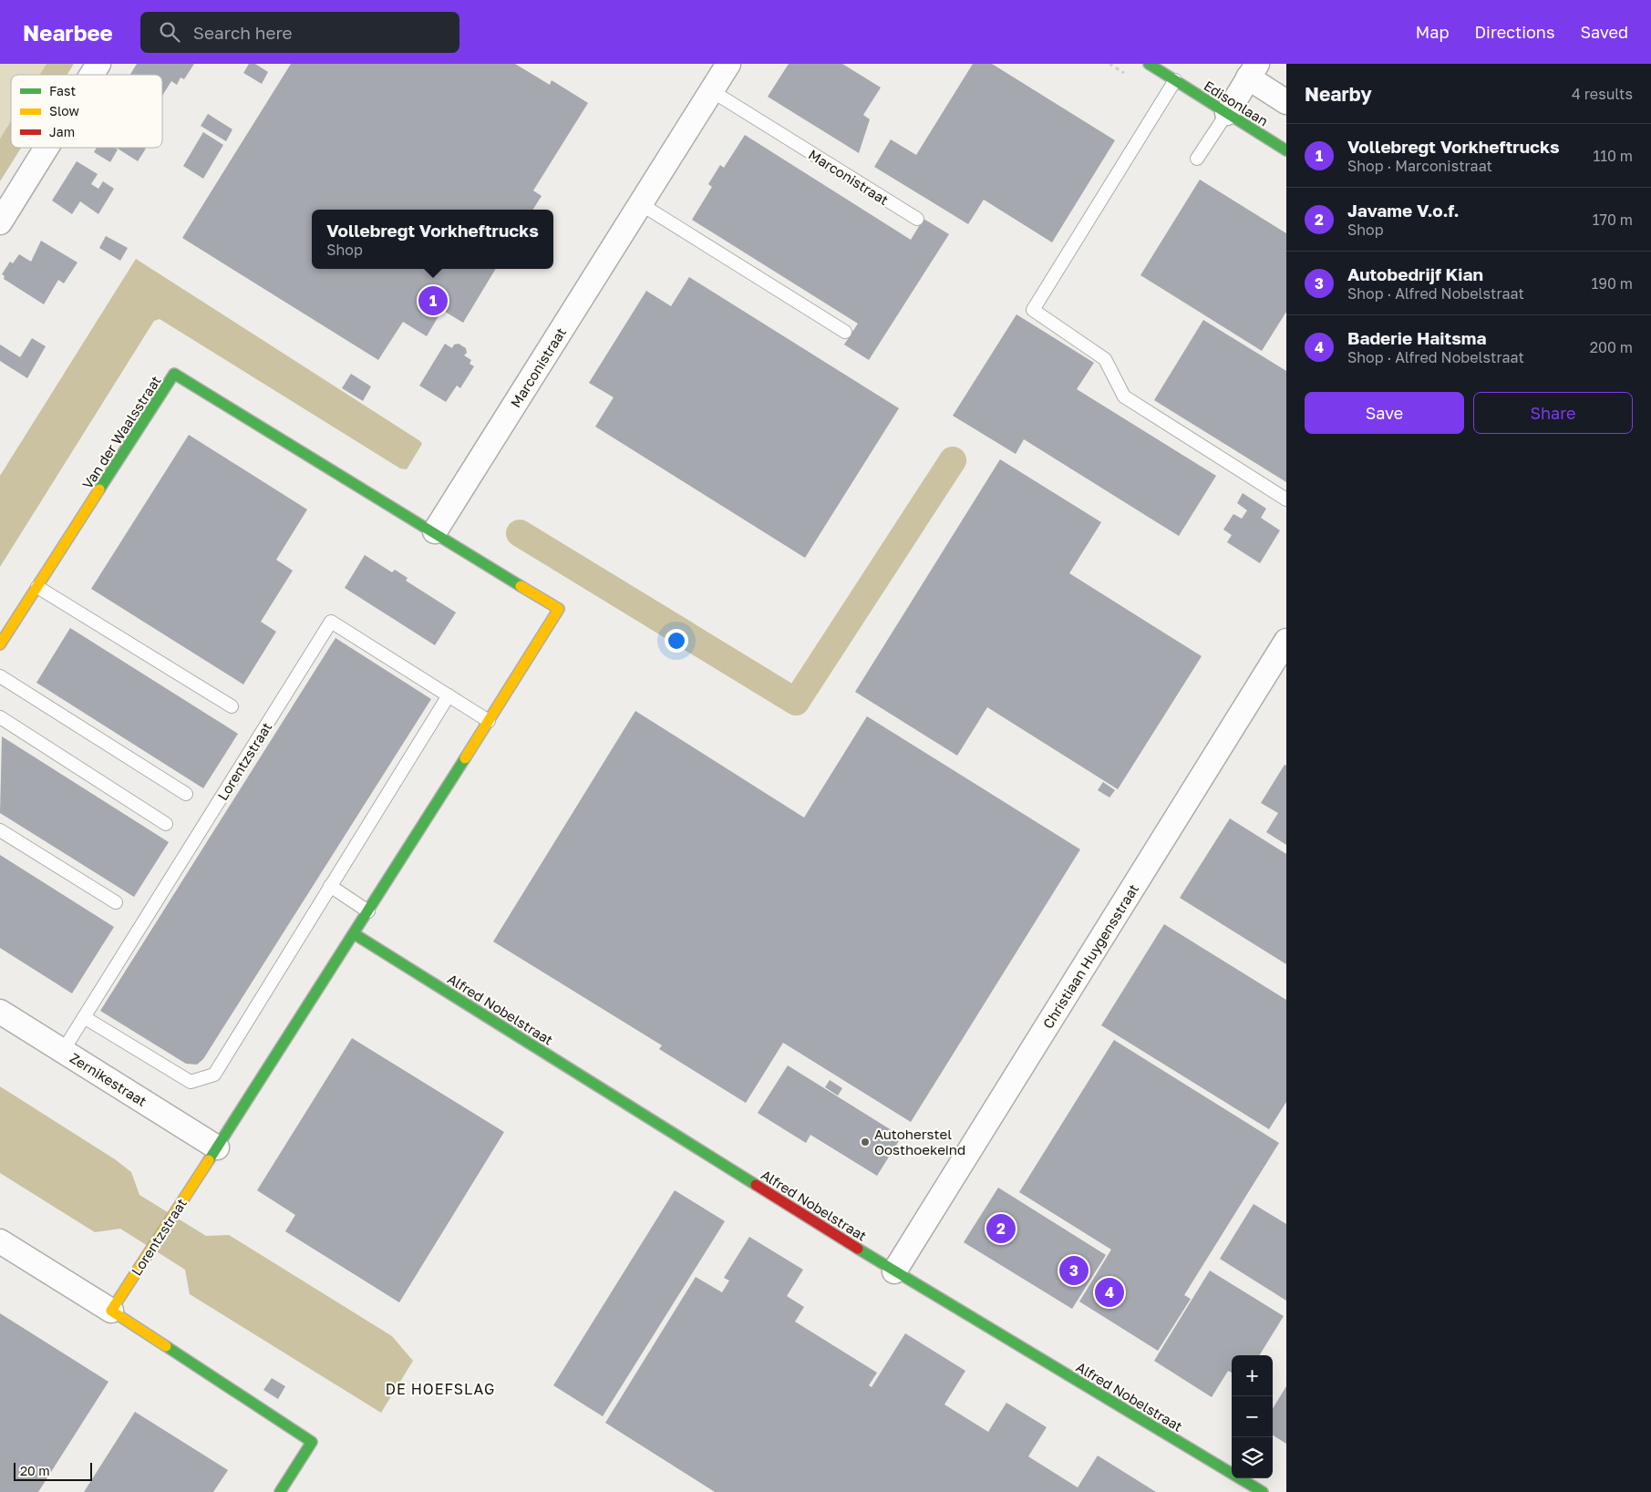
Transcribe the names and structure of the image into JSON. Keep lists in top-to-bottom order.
{
  "streets": {
    "street": [
      "Edisonlaan",
      "Marconistraat",
      "Van der Waalsstraat",
      "Lorentzstraat",
      "Christiaan Huygensstraat",
      "Alfred Nobelstraat",
      "Zernikestraat"
    ]
  },
  "crossings": [
    ["Marconistraat", "Van der Waalsstraat"],
    ["Marconistraat", "Lorentzstraat"],
    ["Van der Waalsstraat", "Lorentzstraat"],
    ["Lorentzstraat", "Alfred Nobelstraat"],
    ["Lorentzstraat", "Zernikestraat"],
    ["Christiaan Huygensstraat", "Alfred Nobelstraat"]
  ],
  "districts": ["DE HOEFSLAG"],
  "places": ["Autoherstel Oosthoekeind"],
  "legend": ["Fast", "Slow", "Jam"],
  "scale_bar": "20 m",
  "page": {
    "header": "Nearbee",
    "search": "Search here",
    "nav": ["Map", "Directions", "Saved"],
    "heading": ["Nearby", "4 results"],
    "list": [
      {
        "mark": "1",
        "name": "Vollebregt Vorkheftrucks",
        "note": "Shop · Marconistraat",
        "value": "110 m"
      },
      {
        "mark": "2",
        "name": "Javame V.o.f.",
        "note": "Shop",
        "value": "170 m"
      },
      {
        "mark": "3",
        "name": "Autobedrijf Kian",
        "note": "Shop · Alfred Nobelstraat",
        "value": "190 m"
      },
      {
        "mark": "4",
        "name": "Baderie Haitsma",
        "note": "Shop · Alfred Nobelstraat",
        "value": "200 m"
      }
    ],
    "popup": ["Vollebregt Vorkheftrucks", "Shop"],
    "pins": [
      "1",
      "2",
      "3",
      "4"
    ],
    "buttons": ["Save", "Share"],
    "map_buttons": ["+", "−"],
    "scale": "20 m"
  }
}
